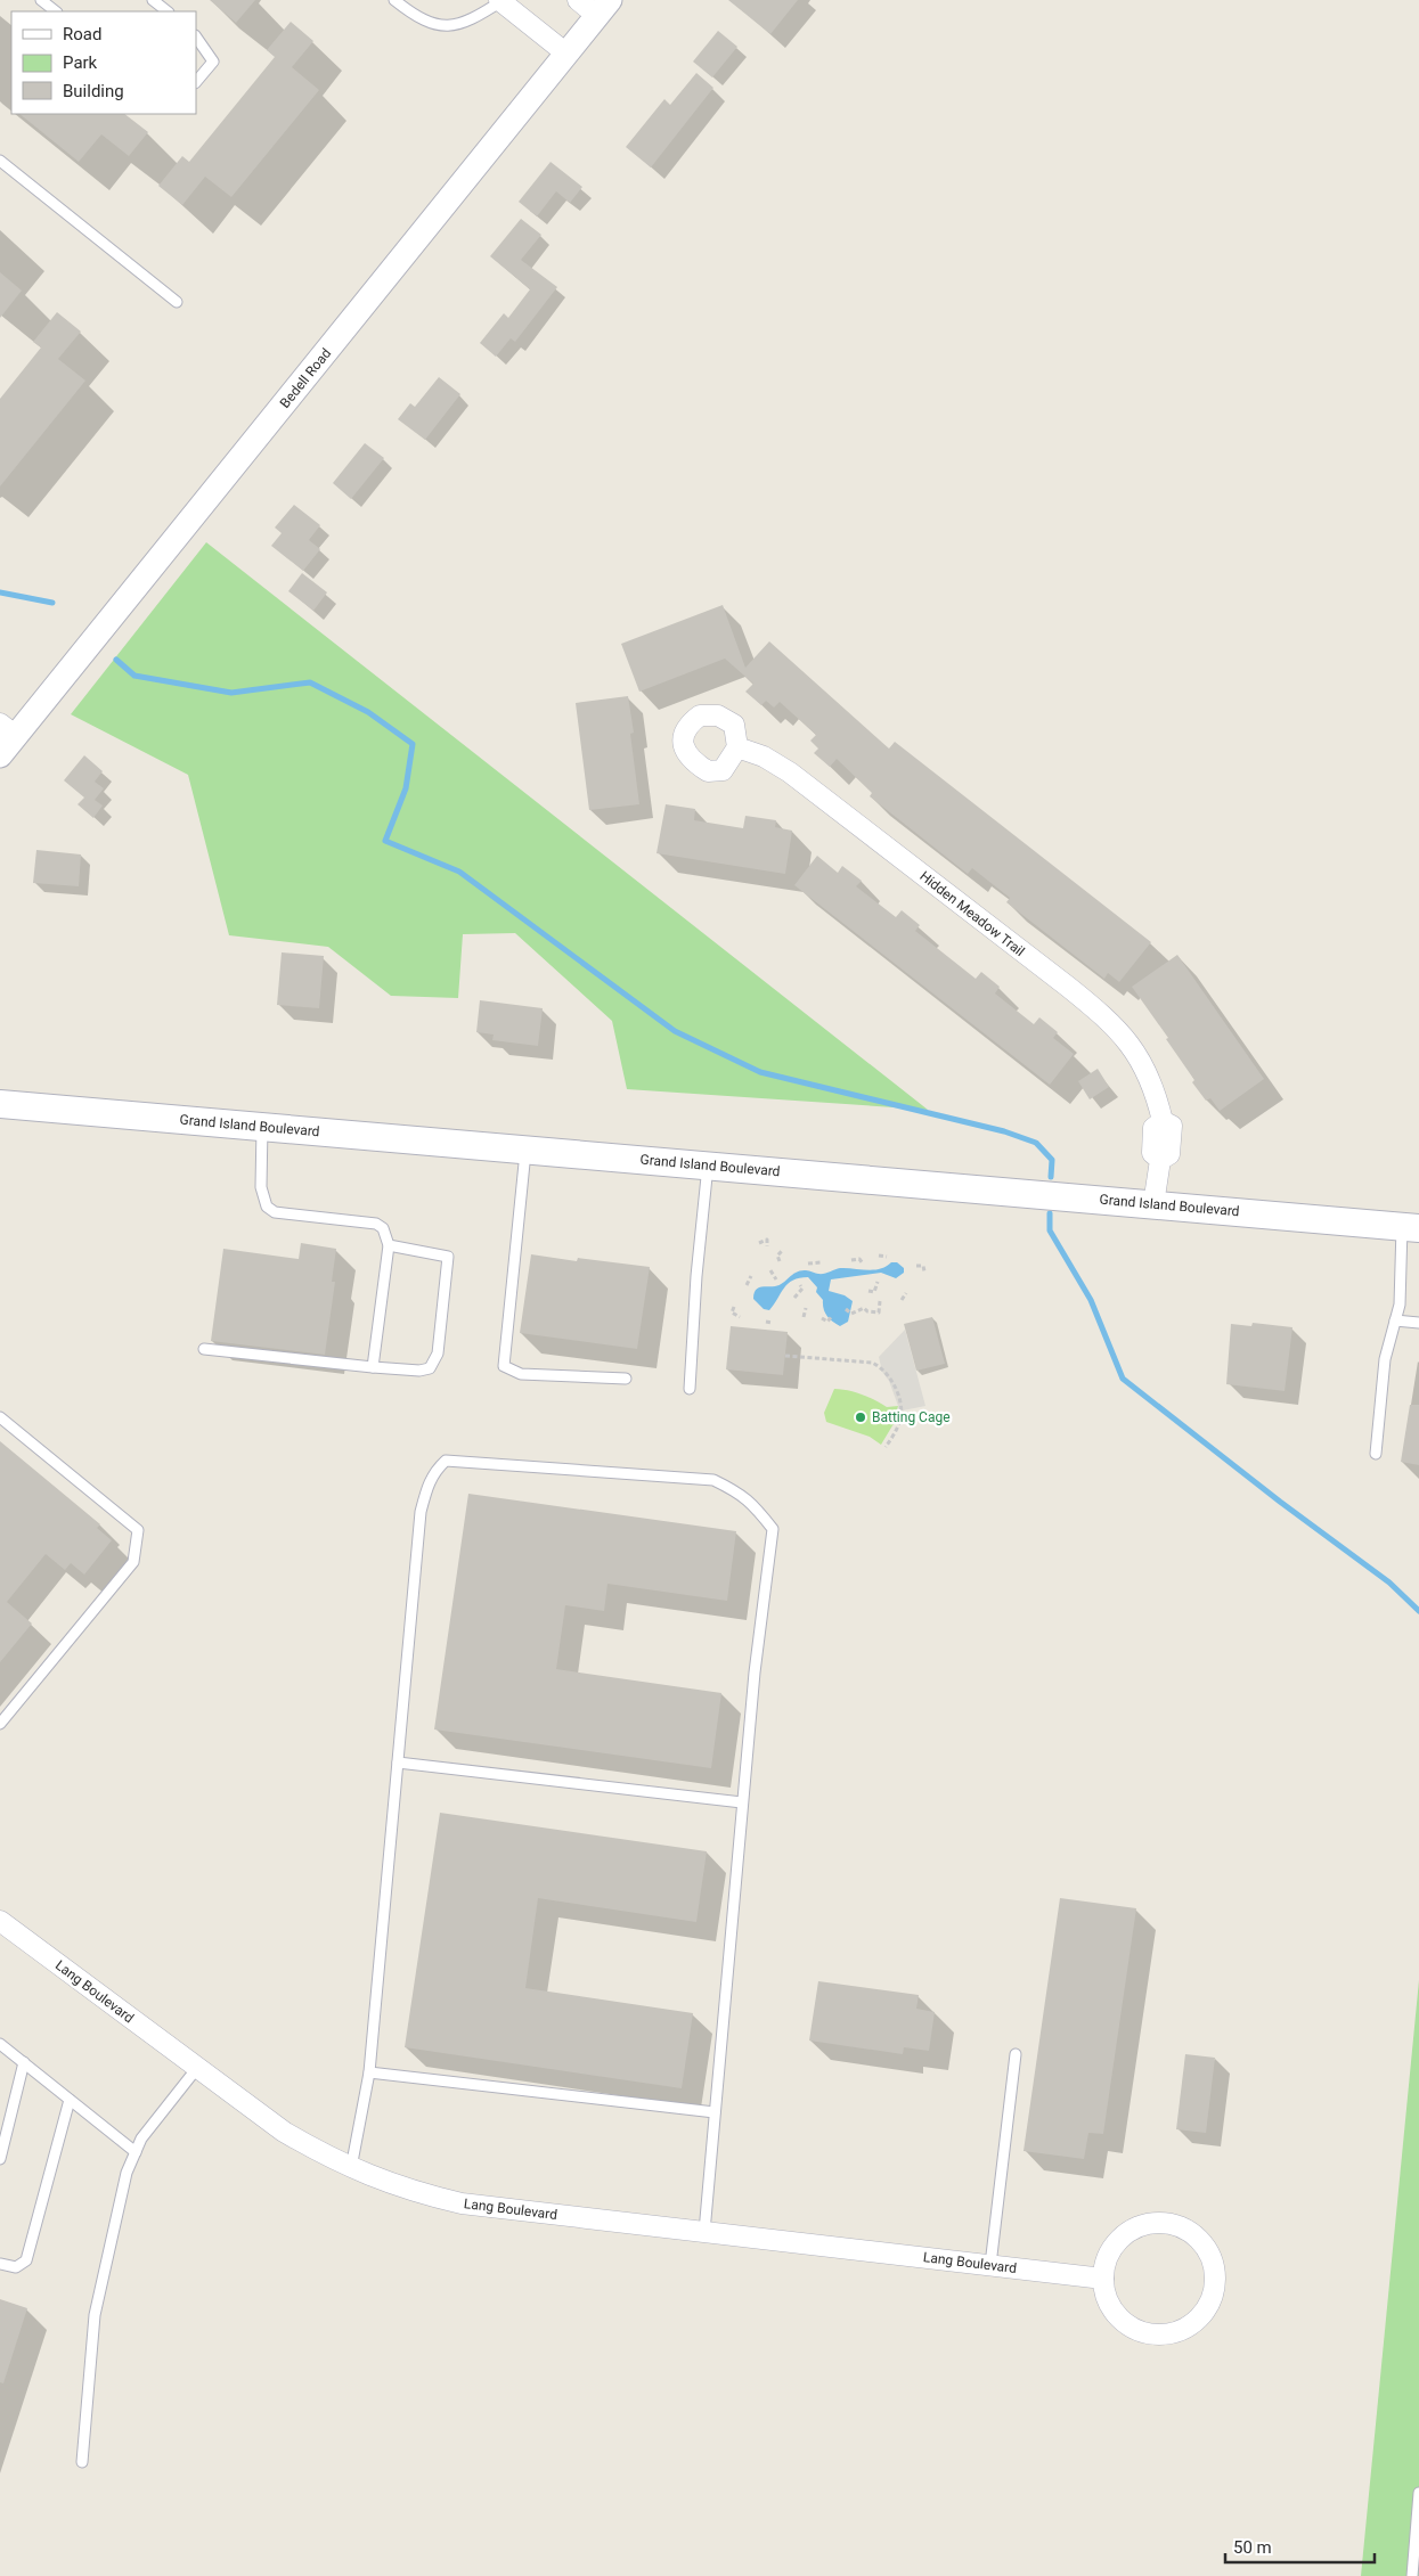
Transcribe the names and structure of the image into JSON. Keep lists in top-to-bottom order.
{
  "streets": {
    "main road": ["Grand Island Boulevard"],
    "street": ["Bedell Road", "Hidden Meadow Trail", "Lang Boulevard"]
  },
  "crossings": [
    ["Hidden Meadow Trail", "Grand Island Boulevard"]
  ],
  "places": ["Batting Cage"],
  "legend": ["Road", "Park", "Building"],
  "scale_bar": "50 m"
}
